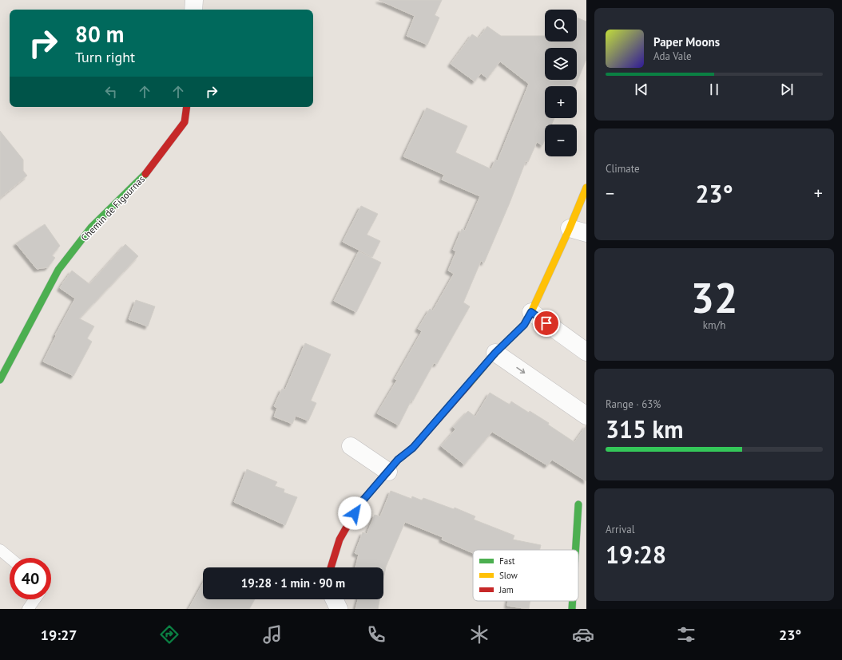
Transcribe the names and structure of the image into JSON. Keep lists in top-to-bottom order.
{
  "streets": {
    "street": ["Chemin de Figournas"]
  },
  "legend": ["Fast", "Slow", "Jam"],
  "page": {
    "map_buttons": ["+", "−"],
    "turn": ["80 m", "Turn right"],
    "song": ["Paper Moons", "Ada Vale"],
    "tile": [
      "Climate",
      ["32", "km/h"],
      ["Range · 63%", "315 km"],
      ["Arrival", "19:28"]
    ],
    "heat": ["−", "23°", "+"],
    "limit": "40",
    "trip": "19:28 · 1 min · 90 m",
    "tabs": ["19:27", "23°"]
  }
}
